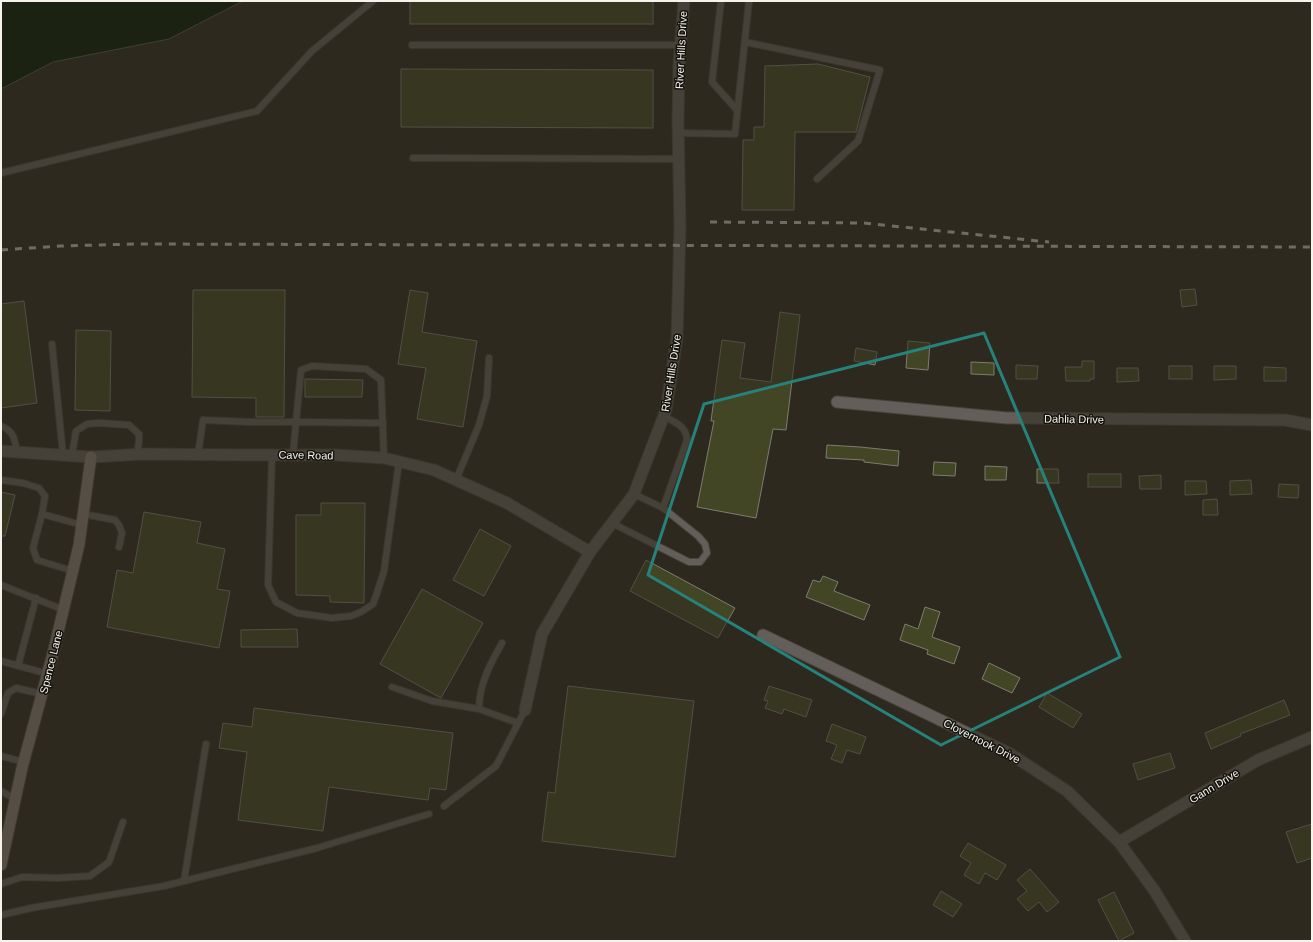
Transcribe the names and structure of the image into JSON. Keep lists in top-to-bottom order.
{
  "streets": {
    "main road": ["Spence Lane"],
    "street": [
      "River Hills Drive",
      "Dahlia Drive",
      "Cave Road",
      "Clovernook Drive",
      "Gann Drive"
    ]
  },
  "crossings": [
    ["River Hills Drive", "Cave Road"],
    ["Cave Road", "Spence Lane"],
    ["Clovernook Drive", "Gann Drive"]
  ]
}
